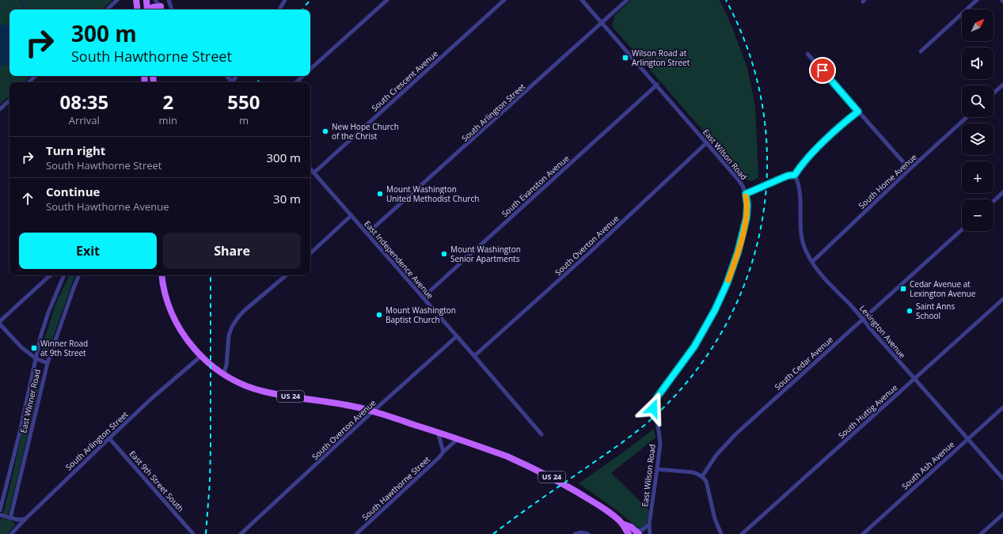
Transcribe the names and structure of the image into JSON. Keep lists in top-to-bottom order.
{
  "streets": {
    "main road": ["US 24"],
    "street": [
      "South Crescent Avenue",
      "South Arlington Street",
      "East Wilson Road",
      "South Home Avenue",
      "South Evanston Avenue",
      "South Overton Avenue",
      "East Independence Avenue",
      "Lexington Avenue",
      "South Cedar Avenue",
      "East Winner Road",
      "South Huttig Avenue",
      "South Ash Avenue",
      "East 9th Street South",
      "South Hawthorne Street"
    ]
  },
  "crossings": [
    ["South Crescent Avenue", "East Independence Avenue"],
    ["South Arlington Street", "East Wilson Road"],
    ["South Arlington Street", "East Independence Avenue"],
    ["South Arlington Street", "US 24"],
    ["South Arlington Street", "East 9th Street South"],
    ["East Wilson Road", "South Evanston Avenue"],
    ["East Wilson Road", "South Overton Avenue"],
    ["South Home Avenue", "Lexington Avenue"],
    ["South Evanston Avenue", "East Independence Avenue"],
    ["South Overton Avenue", "East Independence Avenue"],
    ["South Overton Avenue", "US 24"],
    ["Lexington Avenue", "South Cedar Avenue"],
    ["Lexington Avenue", "South Huttig Avenue"],
    ["Lexington Avenue", "South Ash Avenue"],
    ["US 24", "South Hawthorne Street"]
  ],
  "places": {
    "transit": ["Wilson Road at Arlington Street", "Cedar Avenue at Lexington Avenue", "Winner Road at 9th Street"],
    "other": [
      "New Hope Church of the Christ",
      "Mount Washington United Methodist Church",
      "Mount Washington Senior Apartments",
      "Saint Anns School",
      "Mount Washington Baptist Church"
    ]
  },
  "north": "top right",
  "page": {
    "map_buttons": ["+", "−"],
    "turn": ["300 m", "South Hawthorne Street"],
    "eta": [
      "08:35",
      "Arrival",
      "2",
      "min",
      "550",
      "m"
    ],
    "list": [
      {
        "name": "Turn right",
        "note": "South Hawthorne Street",
        "value": "300 m"
      },
      {
        "name": "Continue",
        "note": "South Hawthorne Avenue",
        "value": "30 m"
      }
    ],
    "buttons": ["Exit", "Share"]
  }
}
